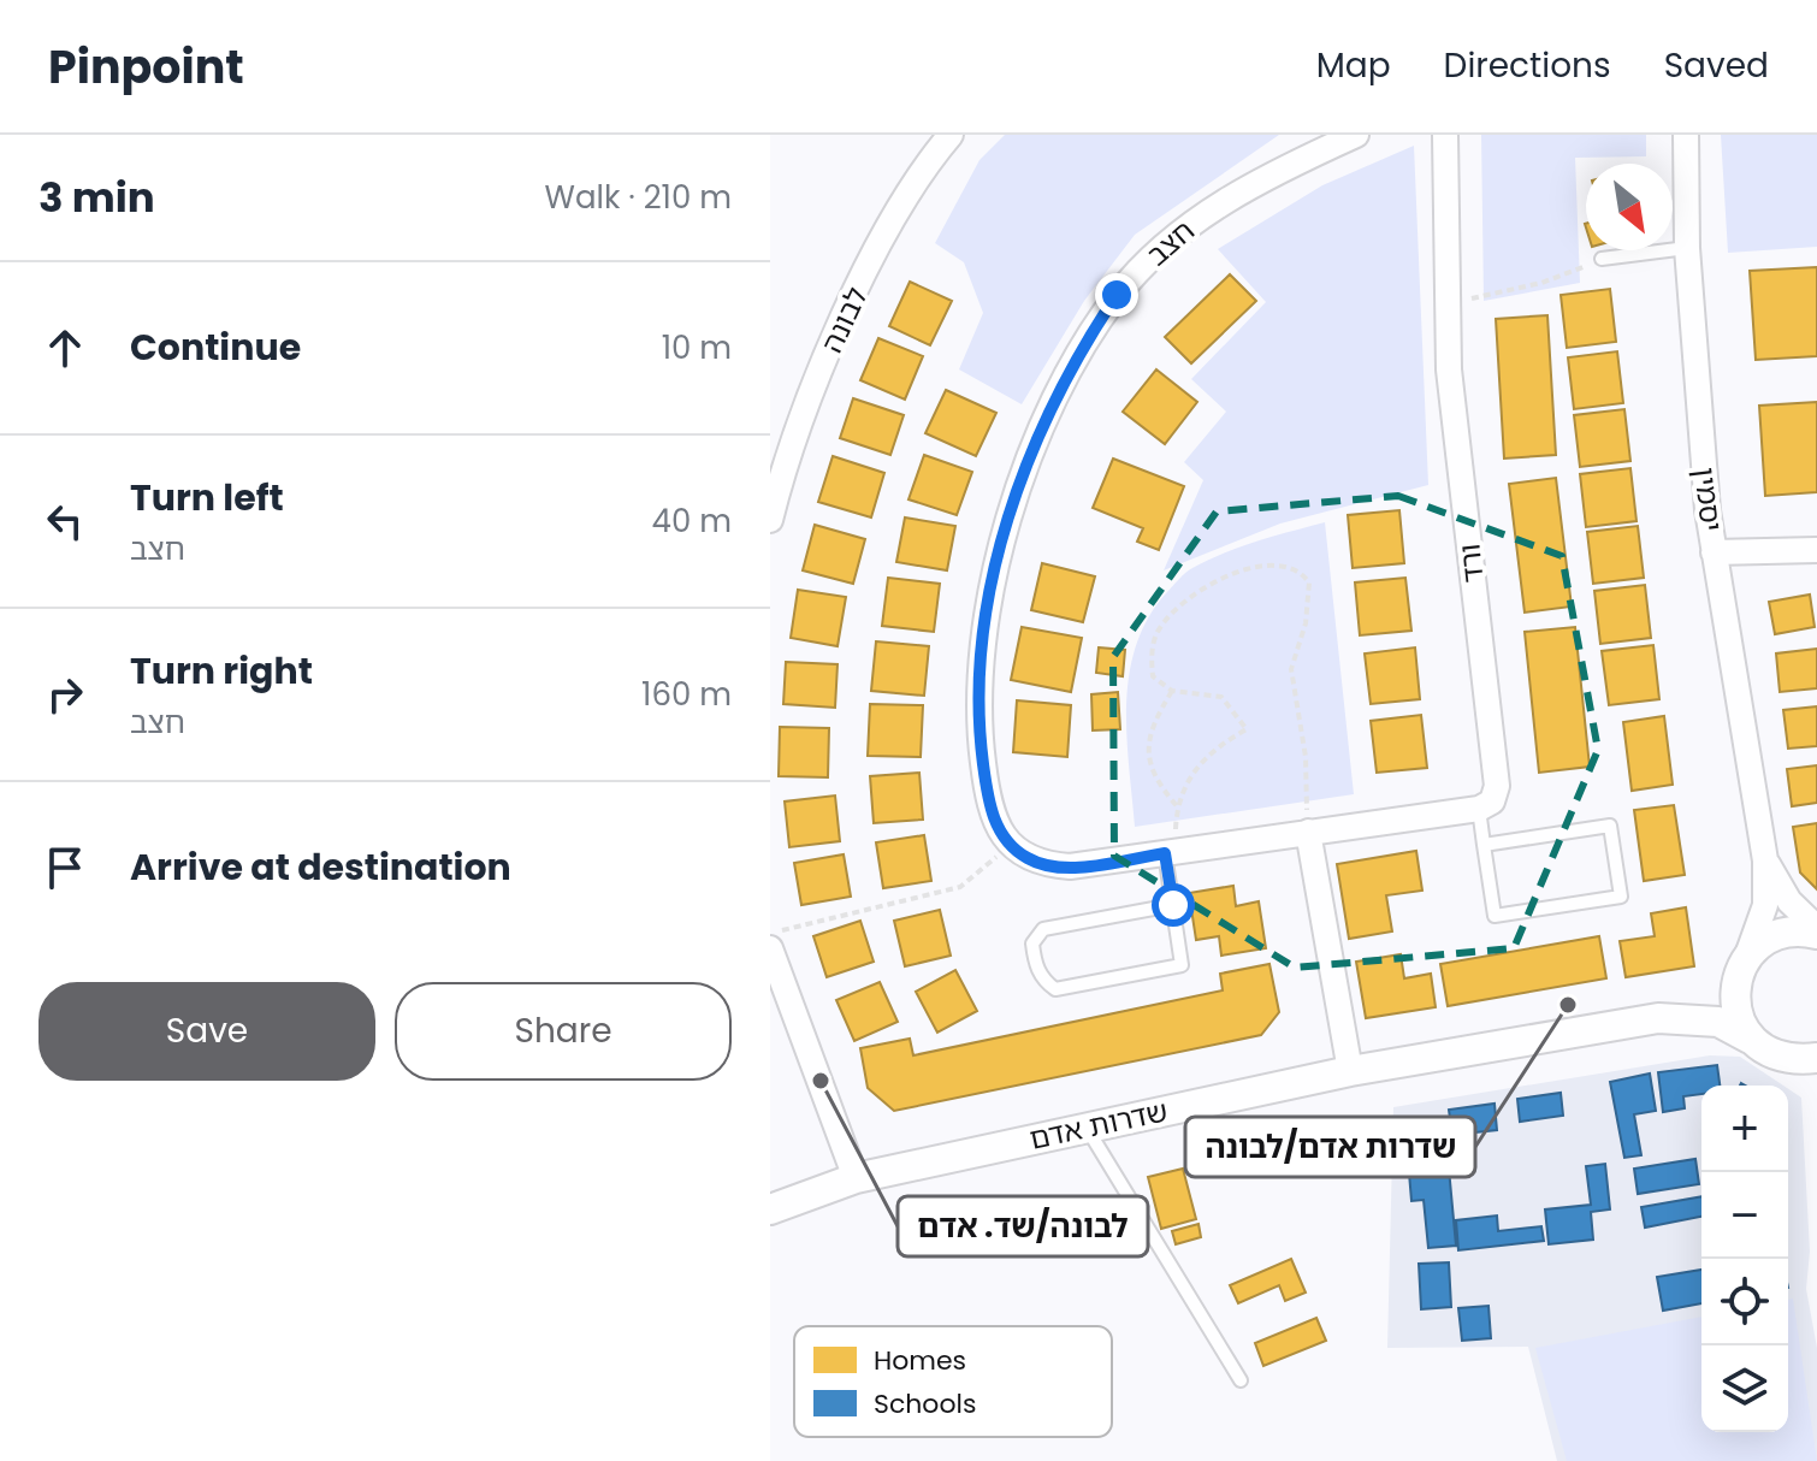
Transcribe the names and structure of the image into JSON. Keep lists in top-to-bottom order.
{
  "streets": {
    "street": [
      "חצב",
      "לבונה",
      "יסמין",
      "ורד",
      "שדרות אדם"
    ]
  },
  "crossings": [
    ["יסמין", "שדרות אדם"]
  ],
  "places": ["שדרות אדם/לבונה", "לבונה/שד. אדם"],
  "legend": ["Homes", "Schools"],
  "north": "bottom right",
  "page": {
    "header": "Pinpoint",
    "nav": ["Map", "Directions", "Saved"],
    "heading": ["3 min", "Walk · 210 m"],
    "list": [
      ["Continue", "10 m"],
      ["Turn left", "חצב", "40 m"],
      ["Turn right", "חצב", "160 m"],
      "Arrive at destination"
    ],
    "buttons": ["Save", "Share"],
    "map_buttons": ["+", "−"]
  }
}
